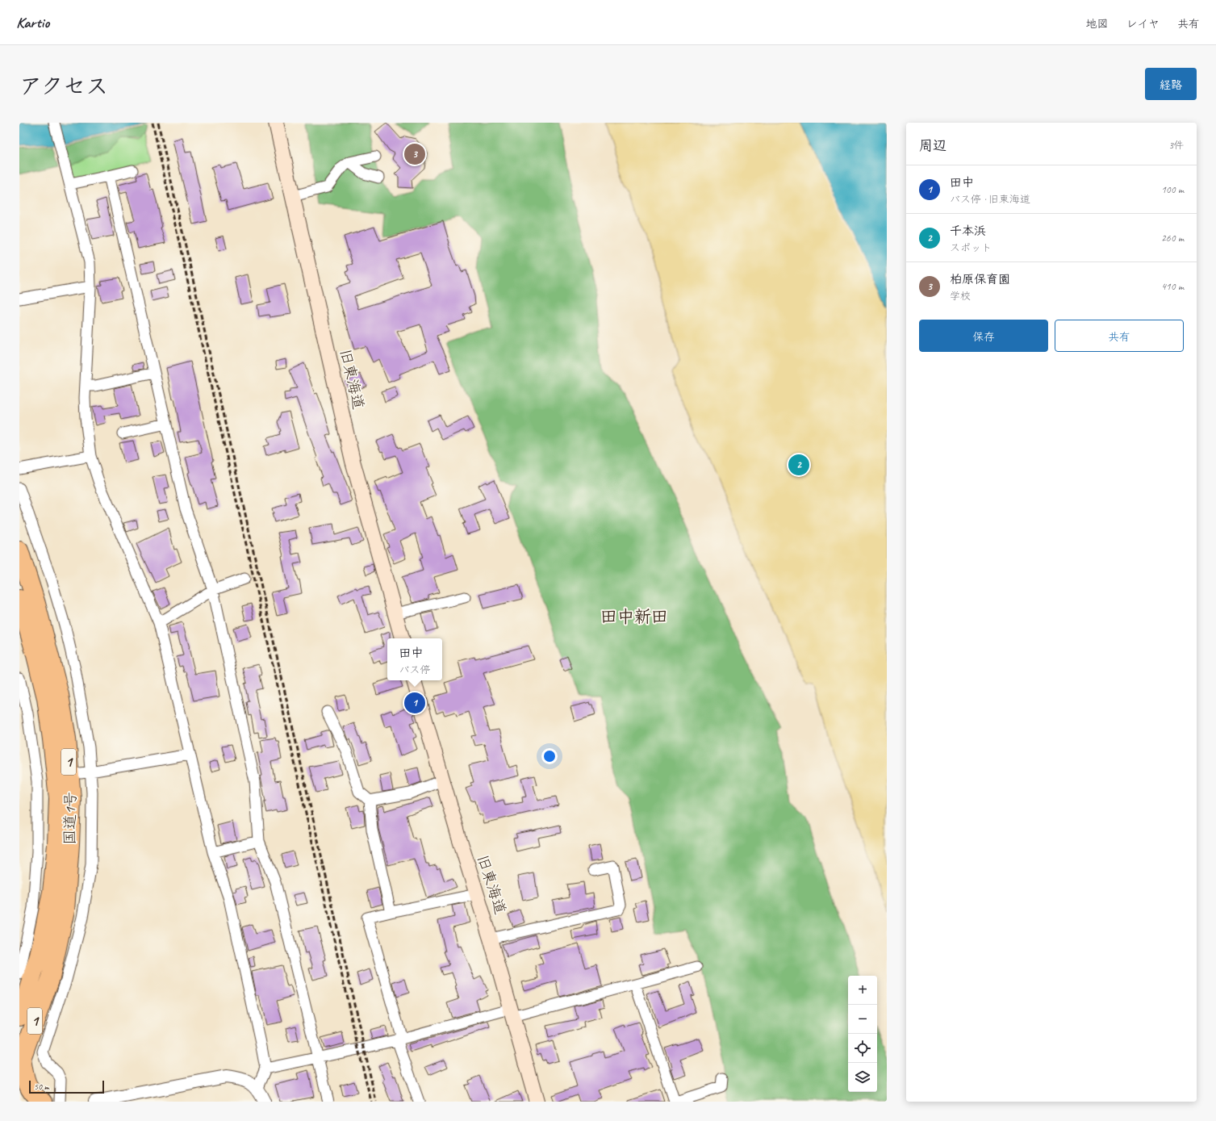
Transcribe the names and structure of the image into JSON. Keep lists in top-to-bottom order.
{
  "streets": {
    "highway": ["1", "国道1号"],
    "main road": ["旧東海道"]
  },
  "districts": ["田中新田"],
  "scale_bar": "50 m",
  "page": {
    "header": "Kartio",
    "nav": ["地図", "レイヤ", "共有"],
    "title": "アクセス",
    "buttons": [
      "経路",
      ["保存", "共有"]
    ],
    "heading": ["周辺", "3件"],
    "pins": ["3", "2", "1"],
    "list": [
      {
        "mark": "1",
        "name": "田中",
        "note": "バス停 · 旧東海道",
        "value": "100 m"
      },
      {
        "mark": "2",
        "name": "千本浜",
        "note": "スポット",
        "value": "260 m"
      },
      {
        "mark": "3",
        "name": "柏原保育園",
        "note": "学校",
        "value": "410 m"
      }
    ],
    "popup": ["田中", "バス停"],
    "map_buttons": ["+", "−"],
    "scale": "50 m"
  }
}
